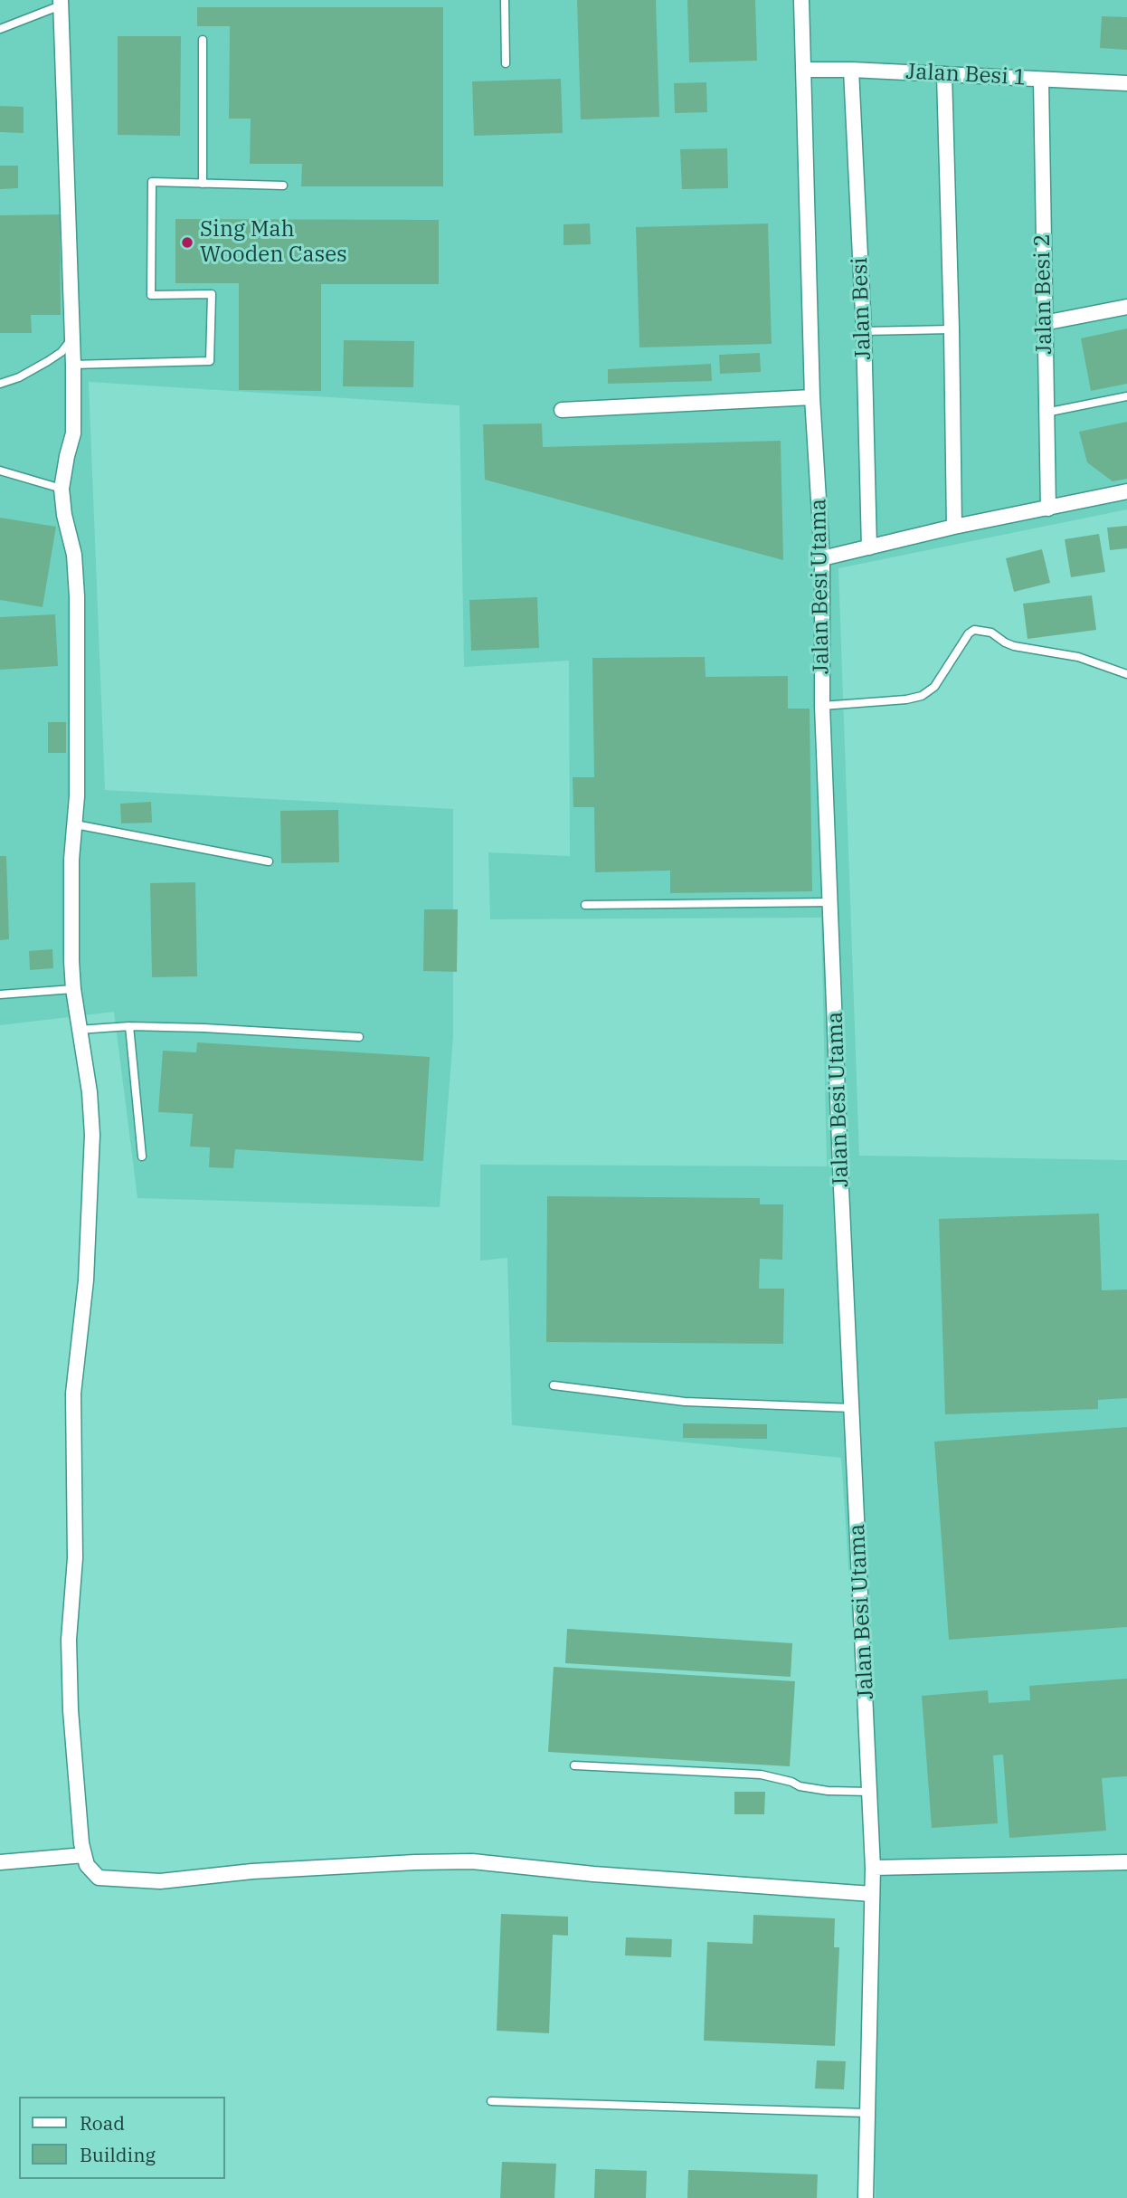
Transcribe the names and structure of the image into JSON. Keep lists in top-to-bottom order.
{
  "streets": {
    "street": [
      "Jalan Besi 1",
      "Jalan Besi 2",
      "Jalan Besi",
      "Jalan Besi Utama"
    ]
  },
  "crossings": [
    ["Jalan Besi 1", "Jalan Besi 2"],
    ["Jalan Besi 1", "Jalan Besi"],
    ["Jalan Besi 1", "Jalan Besi Utama"]
  ],
  "places": ["Sing Mah Wooden Cases"],
  "legend": ["Road", "Building"]
}
